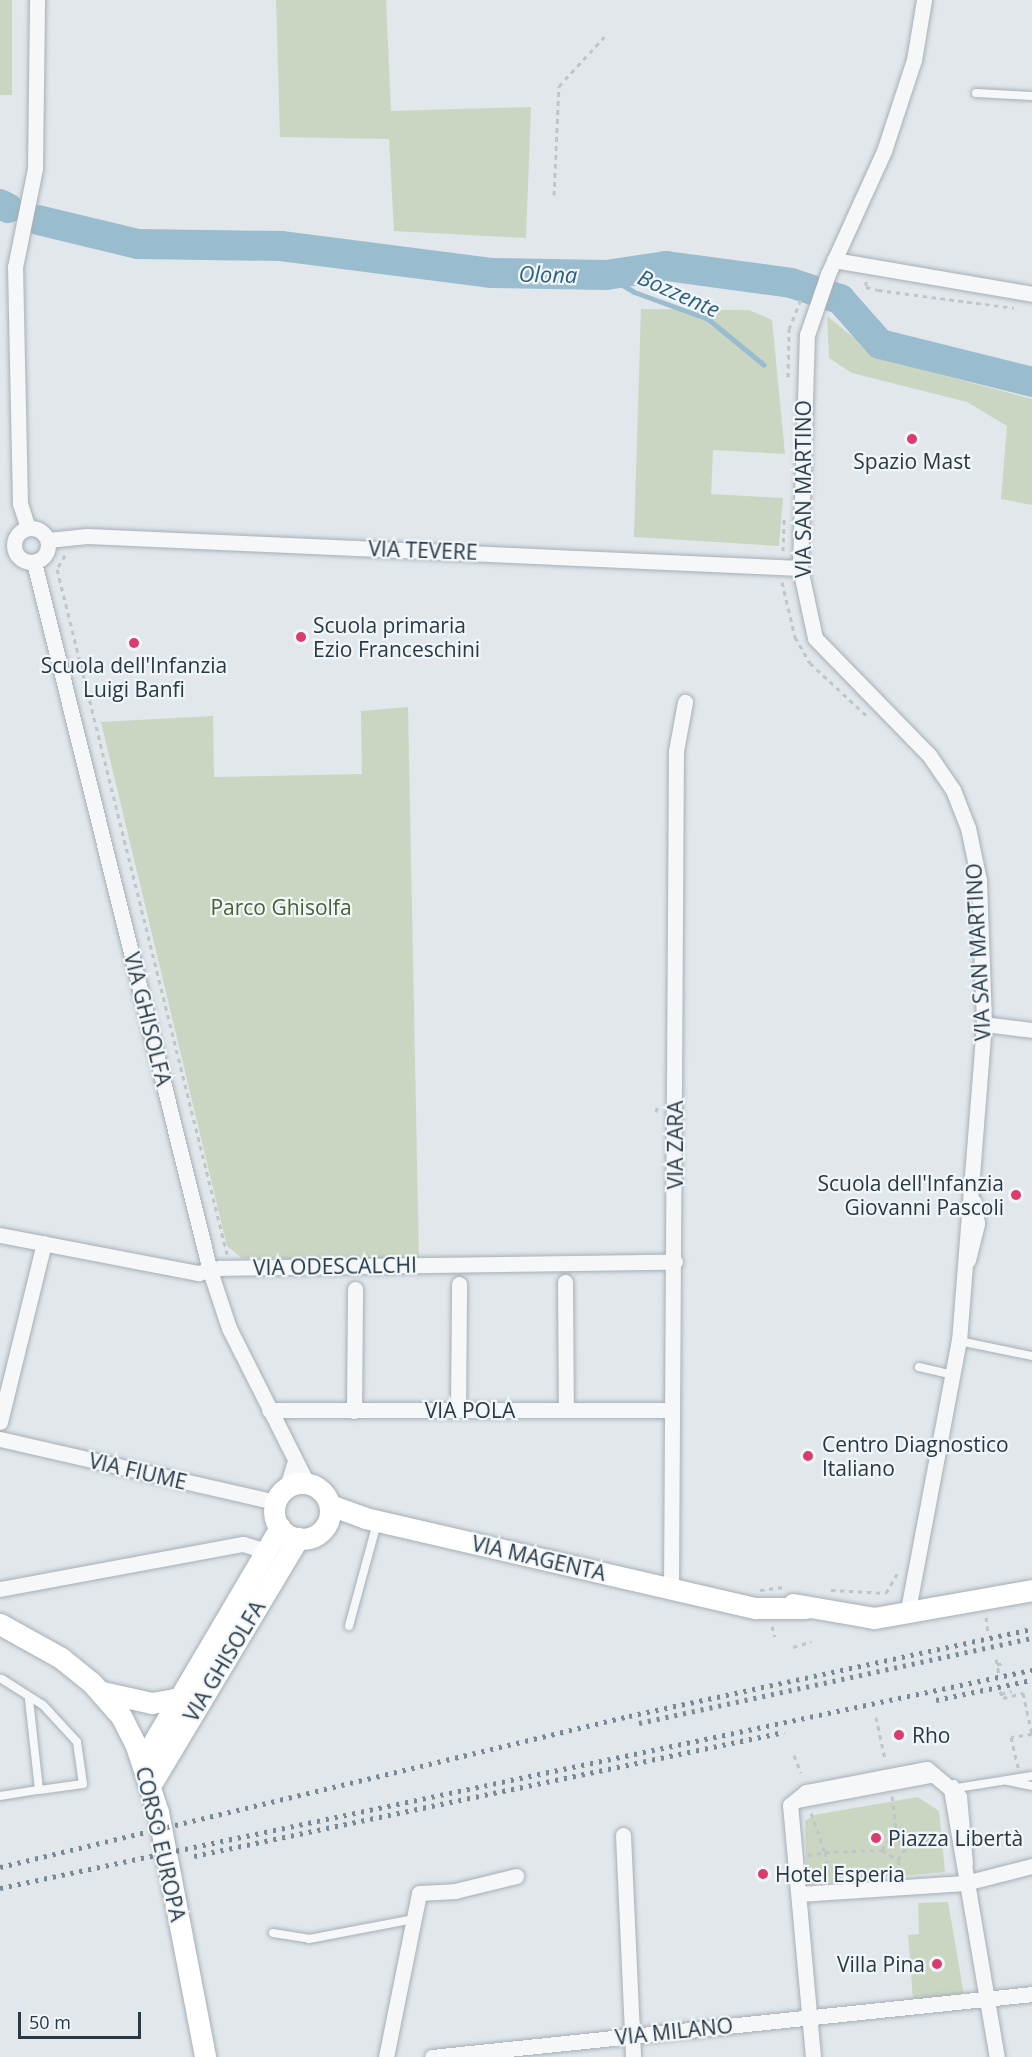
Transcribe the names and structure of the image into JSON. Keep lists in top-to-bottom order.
{
  "streets": {
    "street": [
      "VIA SAN MARTINO",
      "VIA TEVERE",
      "VIA GHISOLFA",
      "VIA ZARA",
      "VIA ODESCALCHI",
      "VIA POLA",
      "VIA FIUME",
      "VIA MAGENTA",
      "CORSO EUROPA",
      "VIA MILANO"
    ]
  },
  "crossings": [
    ["VIA SAN MARTINO", "VIA TEVERE"],
    ["VIA SAN MARTINO", "VIA MAGENTA"],
    ["VIA TEVERE", "VIA GHISOLFA"],
    ["VIA GHISOLFA", "VIA ODESCALCHI"],
    ["VIA GHISOLFA", "VIA POLA"],
    ["VIA GHISOLFA", "VIA FIUME"],
    ["VIA GHISOLFA", "VIA MAGENTA"],
    ["VIA GHISOLFA", "CORSO EUROPA"],
    ["VIA ZARA", "VIA ODESCALCHI"],
    ["VIA ZARA", "VIA POLA"],
    ["VIA ZARA", "VIA MAGENTA"],
    ["VIA FIUME", "VIA MAGENTA"]
  ],
  "water": ["Olona", "Bozzente"],
  "parks": ["Parco Ghisolfa"],
  "places": [
    "Spazio Mast",
    "Scuola primaria Ezio Franceschini",
    "Scuola dell'Infanzia Luigi Banfi",
    "Scuola dell'Infanzia Giovanni Pascoli",
    "Centro Diagnostico Italiano",
    "Rho",
    "Piazza Libertà",
    "Hotel Esperia",
    "Villa Pina"
  ],
  "scale_bar": "50 m"
}
